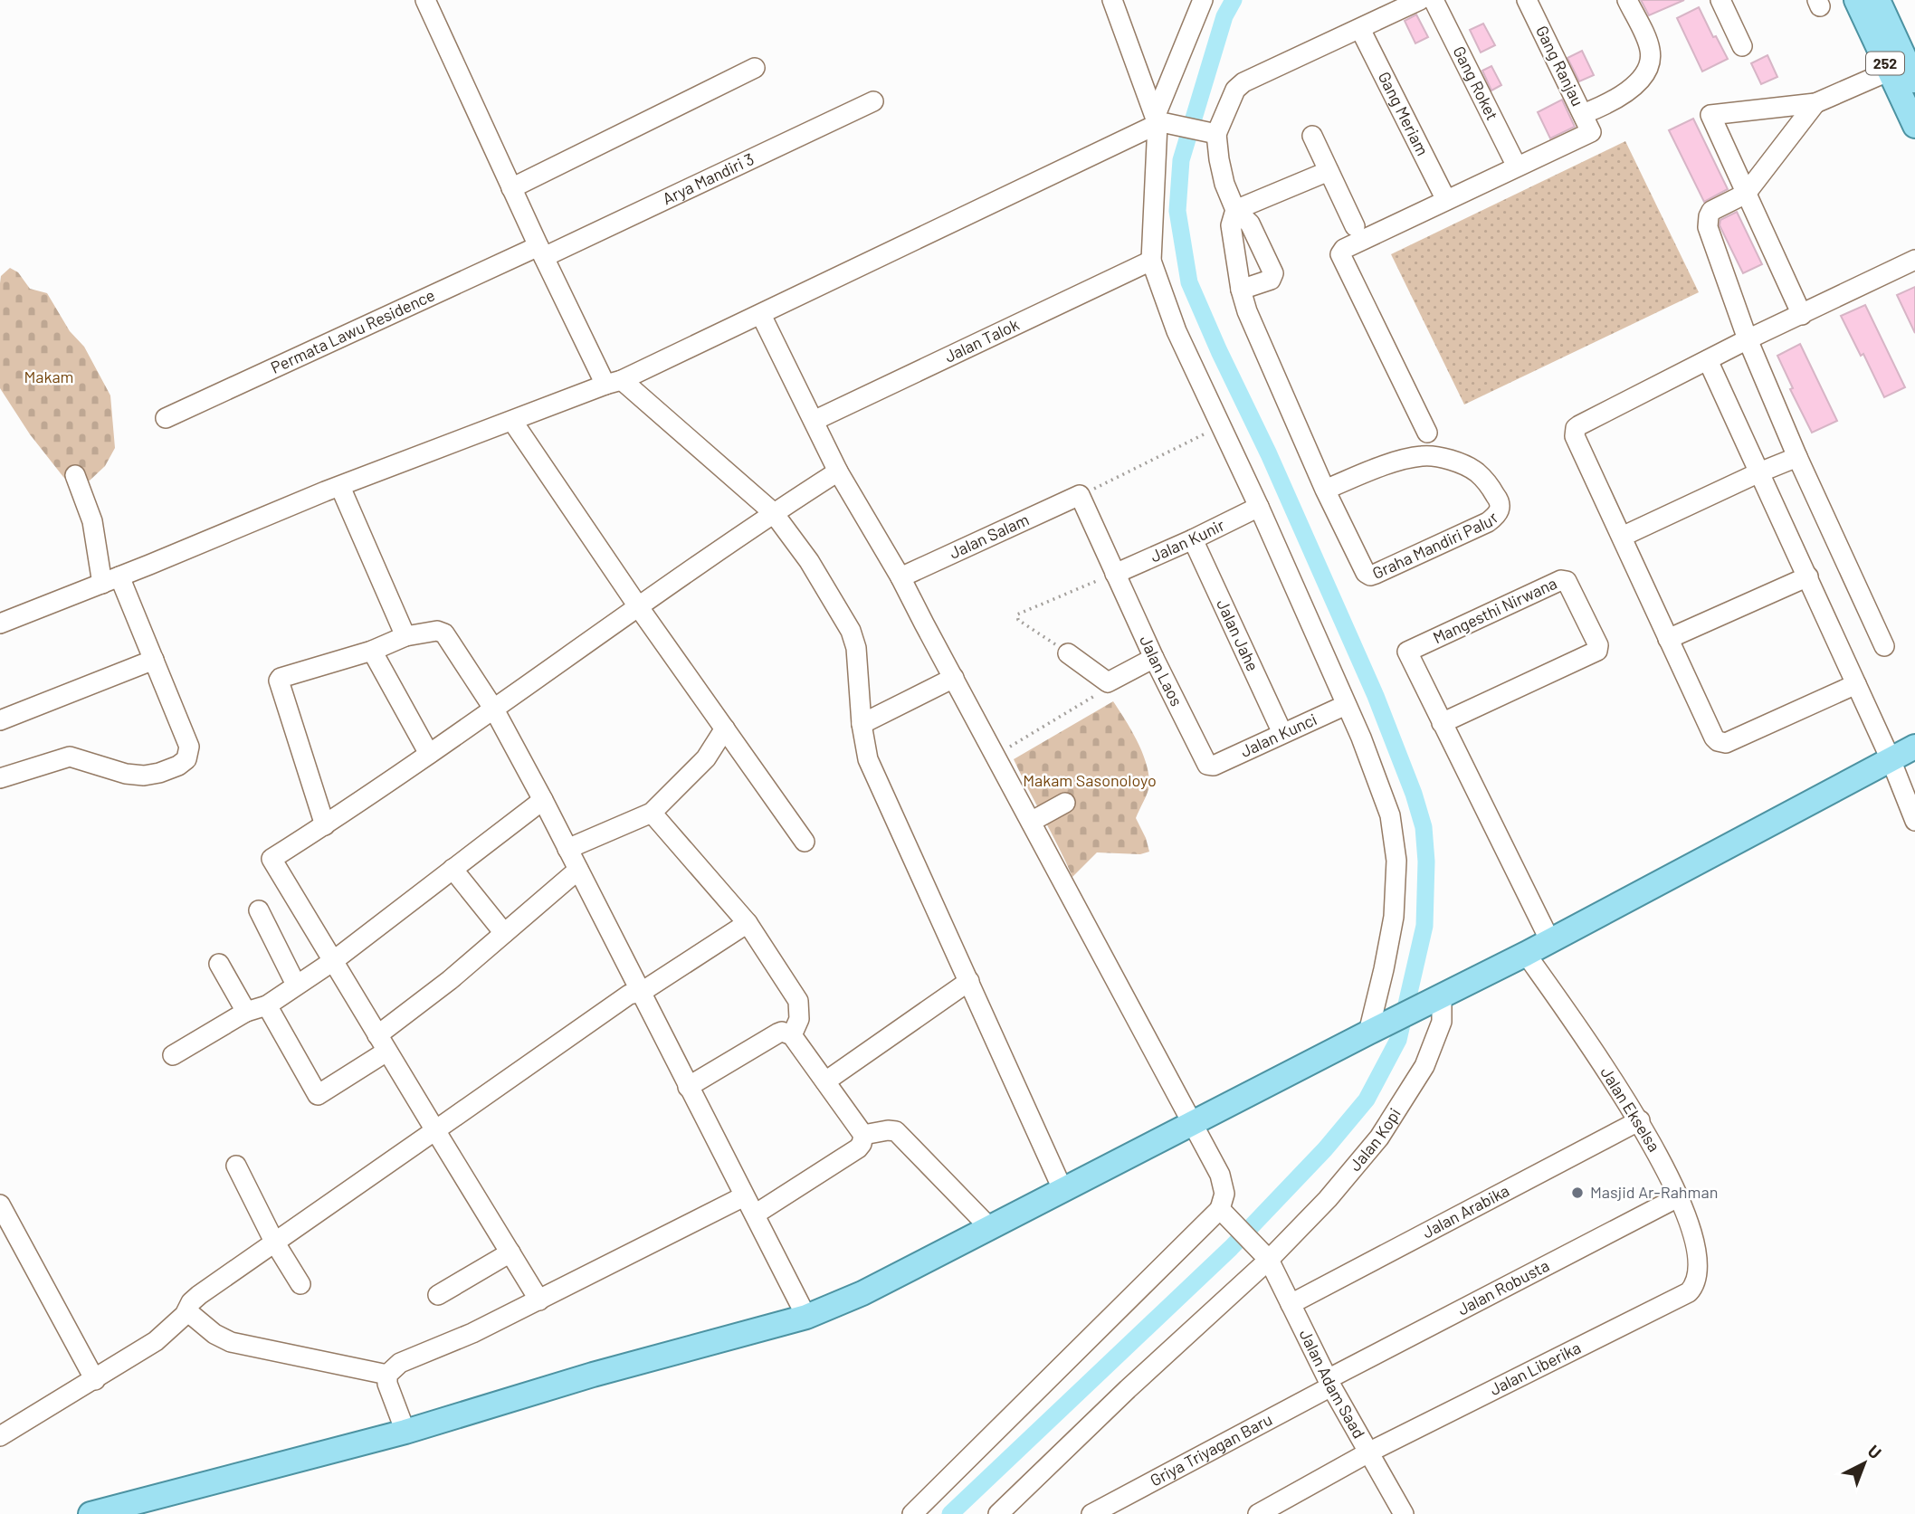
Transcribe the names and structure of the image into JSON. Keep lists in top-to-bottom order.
{
  "streets": {
    "main road": ["252"],
    "street": [
      "Gang Ranjau",
      "Gang Roket",
      "Gang Meriam",
      "Arya Mandiri 3",
      "Permata Lawu Residence",
      "Jalan Talok",
      "Jalan Salam",
      "Jalan Kunir",
      "Graha Mandiri Palur",
      "Mangesthi Nirwana",
      "Jalan Jahe",
      "Jalan Laos",
      "Jalan Kunci",
      "Jalan Ekselsa",
      "Jalan Kopi",
      "Jalan Arabika",
      "Jalan Robusta",
      "Jalan Liberika",
      "Jalan Adam Saad",
      "Griya Triyagan Baru"
    ]
  },
  "crossings": [
    ["Arya Mandiri 3", "Permata Lawu Residence"],
    ["Jalan Salam", "Jalan Laos"],
    ["Jalan Kunir", "Jalan Jahe"],
    ["Jalan Kunir", "Jalan Laos"],
    ["Jalan Jahe", "Jalan Kunci"],
    ["Jalan Laos", "Jalan Kunci"],
    ["Jalan Ekselsa", "Jalan Arabika"],
    ["Jalan Ekselsa", "Jalan Robusta"],
    ["Jalan Ekselsa", "Jalan Liberika"],
    ["Jalan Kopi", "Jalan Adam Saad"],
    ["Jalan Arabika", "Jalan Adam Saad"],
    ["Jalan Robusta", "Jalan Adam Saad"],
    ["Jalan Robusta", "Griya Triyagan Baru"],
    ["Jalan Liberika", "Jalan Adam Saad"],
    ["Jalan Adam Saad", "Griya Triyagan Baru"]
  ],
  "parks": ["Makam", "Makam Sasonoloyo"],
  "places": ["Masjid Ar-Rahman"],
  "north": "top right"
}
